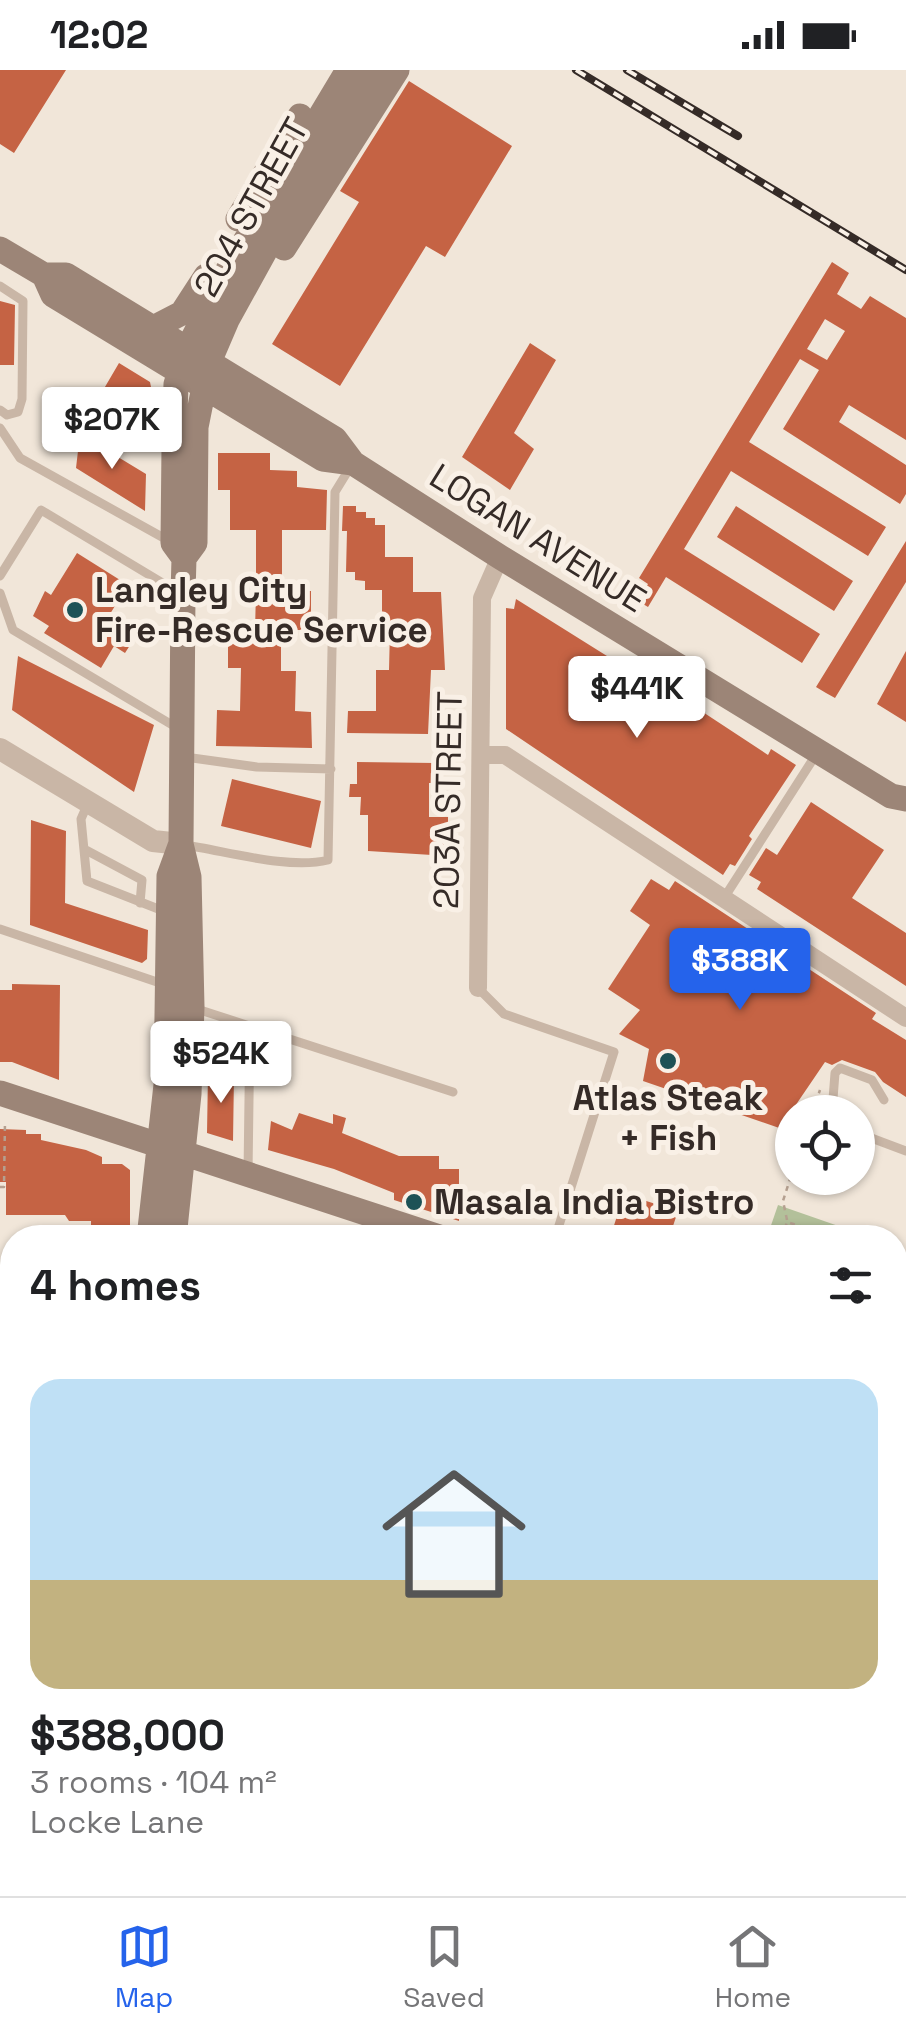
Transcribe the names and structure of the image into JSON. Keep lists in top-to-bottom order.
{
  "streets": {
    "main road": ["204 STREET", "LOGAN AVENUE"],
    "street": ["203A STREET"]
  },
  "crossings": [
    ["204 STREET", "LOGAN AVENUE"],
    ["LOGAN AVENUE", "203A STREET"]
  ],
  "places": ["Langley City Fire-Rescue Service", "Atlas Steak + Fish", "Masala India Bistro"],
  "page": {
    "status": "12:02",
    "price": [
      "$207K",
      "$441K",
      "$388K",
      "$524K"
    ],
    "heading": "4 homes",
    "list": [
      {
        "name": "$388,000",
        "note": "3 rooms · 104 m² · Locke Lane"
      }
    ],
    "tabs": ["Map", "Saved", "Home"]
  }
}
